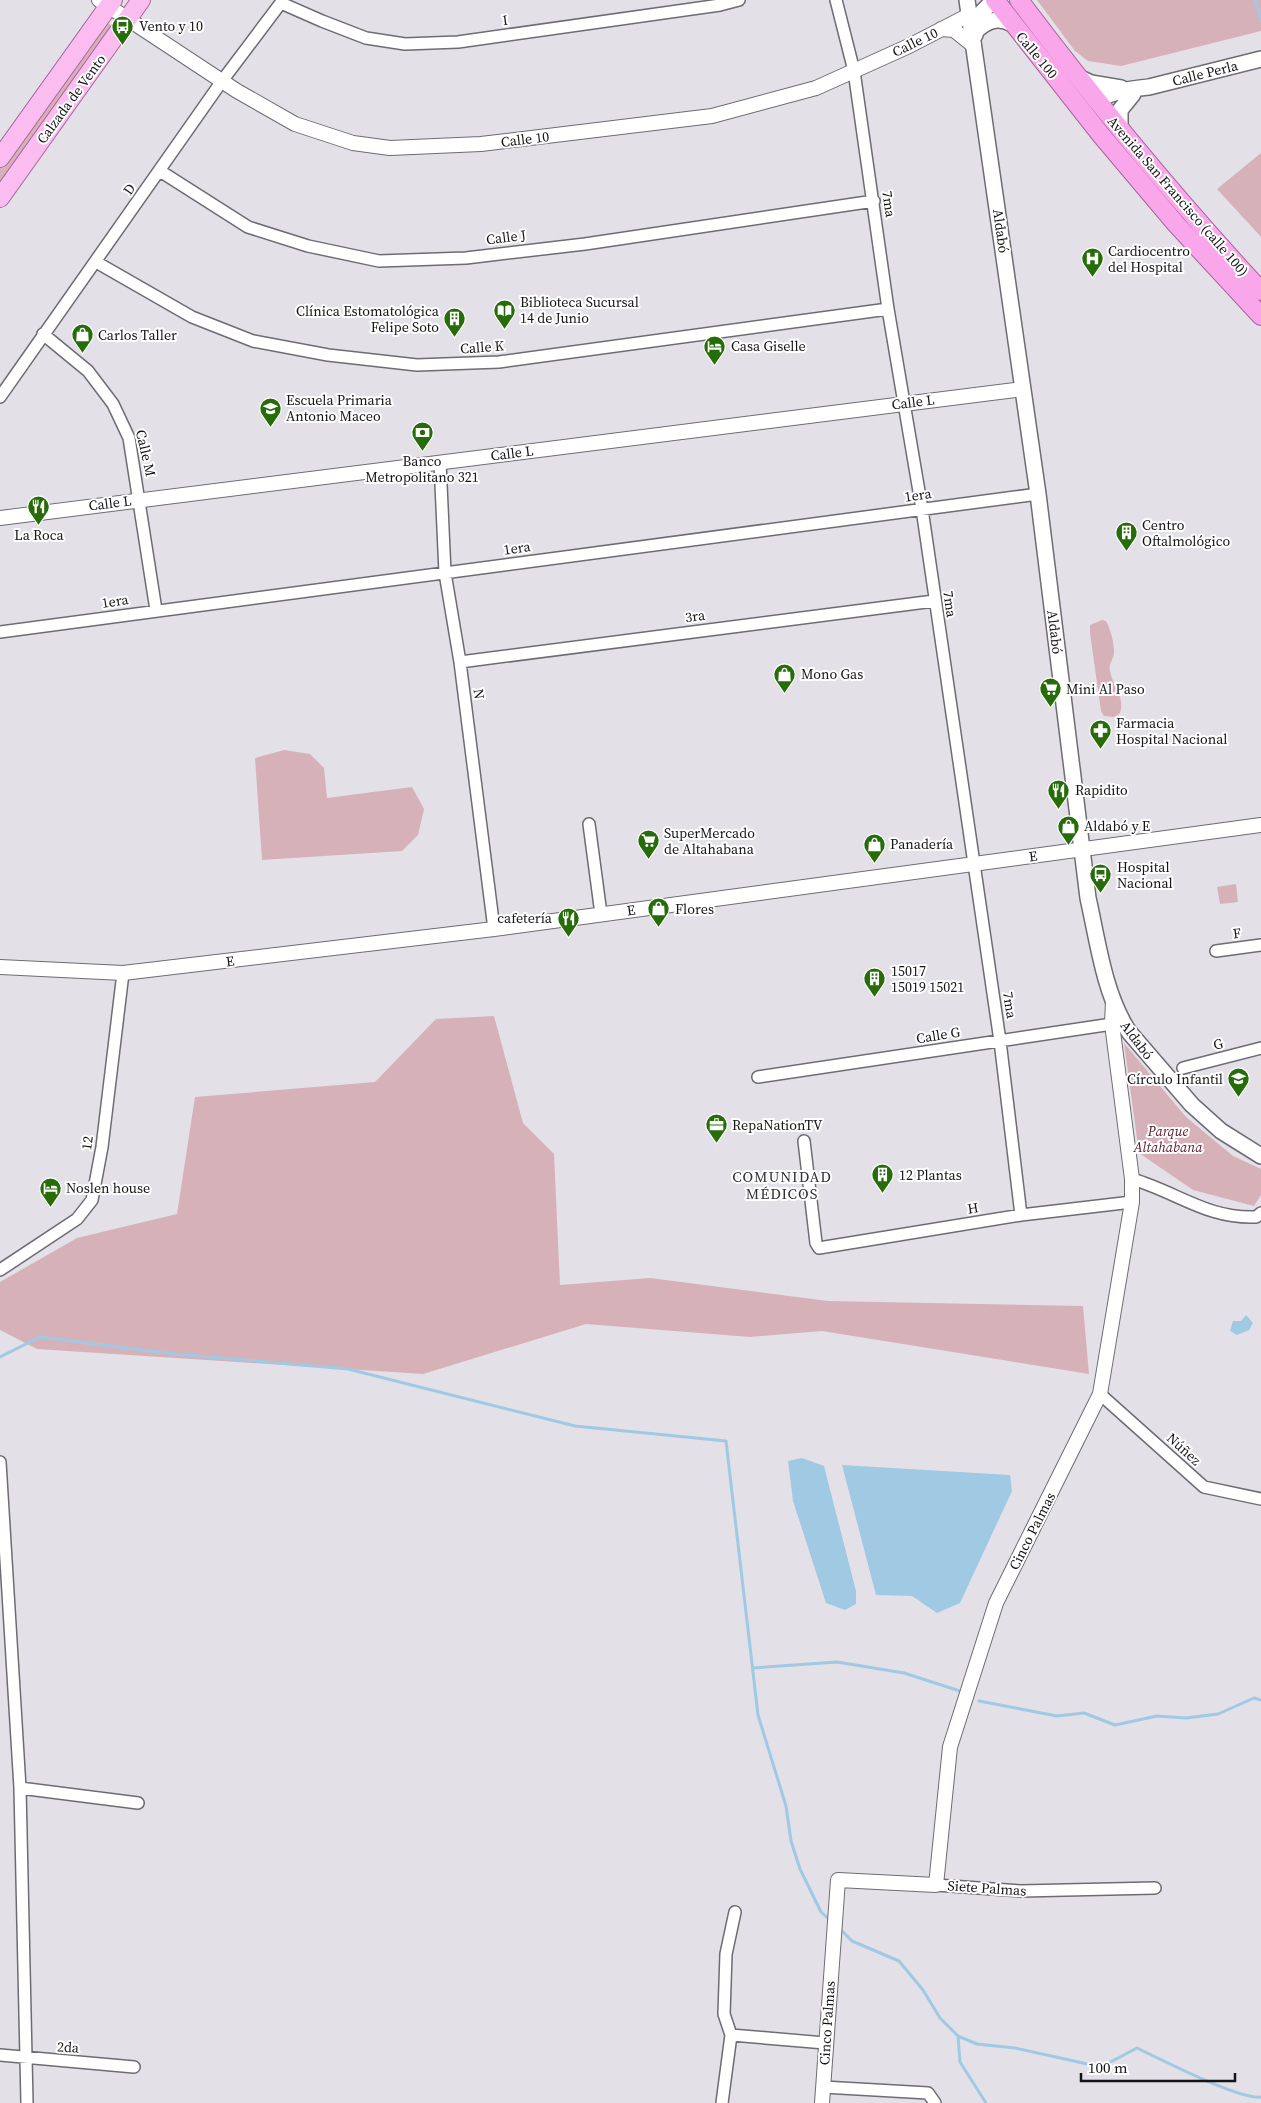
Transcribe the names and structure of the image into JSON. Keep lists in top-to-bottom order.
{
  "streets": {
    "highway": ["Calle 100", "Avenida San Francisco (calle 100)"],
    "main road": ["Calle Perla", "Calzada de Vento", "Aldabó"],
    "street": [
      "I",
      "Calle 10",
      "D",
      "7ma",
      "Calle J",
      "Calle K",
      "Calle L",
      "Calle M",
      "1era",
      "3ra",
      "N",
      "E",
      "F",
      "Calle G",
      "G",
      "12",
      "H",
      "Núñez",
      "Cinco Palmas",
      "Siete Palmas",
      "2da"
    ]
  },
  "crossings": [
    ["I", "D"],
    ["Calle 10", "Calzada de Vento"],
    ["Calle 10", "D"],
    ["Calle 10", "7ma"],
    ["Calle 10", "Aldabó"],
    ["Calle 100", "Calle Perla"],
    ["Calle 100", "Avenida San Francisco (calle 100)"],
    ["Calle Perla", "Avenida San Francisco (calle 100)"],
    ["D", "Calle J"],
    ["D", "Calle K"],
    ["D", "Calle M"],
    ["7ma", "Calle J"],
    ["7ma", "Calle K"],
    ["7ma", "Calle L"],
    ["7ma", "1era"],
    ["7ma", "3ra"],
    ["7ma", "E"],
    ["7ma", "Calle G"],
    ["7ma", "H"],
    ["Aldabó", "Calle L"],
    ["Aldabó", "1era"],
    ["Aldabó", "E"],
    ["Aldabó", "Calle G"],
    ["Aldabó", "Cinco Palmas"],
    ["Calle L", "Calle M"],
    ["Calle L", "N"],
    ["Calle M", "1era"],
    ["1era", "N"],
    ["3ra", "N"],
    ["N", "E"],
    ["E", "12"],
    ["Calle G", "Cinco Palmas"],
    ["H", "Cinco Palmas"],
    ["Núñez", "Cinco Palmas"],
    ["Cinco Palmas", "Siete Palmas"]
  ],
  "districts": ["COMUNIDAD MÉDICOS"],
  "parks": ["Parque Altahabana"],
  "places": {
    "bus stop": ["Vento y 10", "Hospital Nacional"],
    "hospital": ["Cardiocentro del Hospital"],
    "library": ["Biblioteca Sucursal 14 de Junio"],
    "building": [
      "Clínica Estomatológica Felipe Soto",
      "Centro Oftalmológico",
      "15017 15019 15021",
      "12 Plantas"
    ],
    "shop": [
      "Carlos Taller",
      "Mono Gas",
      "Aldabó y E",
      "Panadería",
      "Flores"
    ],
    "hotel": ["Casa Giselle", "Noslen house"],
    "school or university": ["Escuela Primaria Antonio Maceo", "Círculo Infantil"],
    "bank": ["Banco Metropolitano 321"],
    "restaurant": ["La Roca", "Rapidito", "cafetería"],
    "supermarket": ["Mini Al Paso", "SuperMercado de Altahabana"],
    "pharmacy": ["Farmacia Hospital Nacional"],
    "office": ["RepaNationTV"]
  },
  "scale_bar": "100 m"
}
